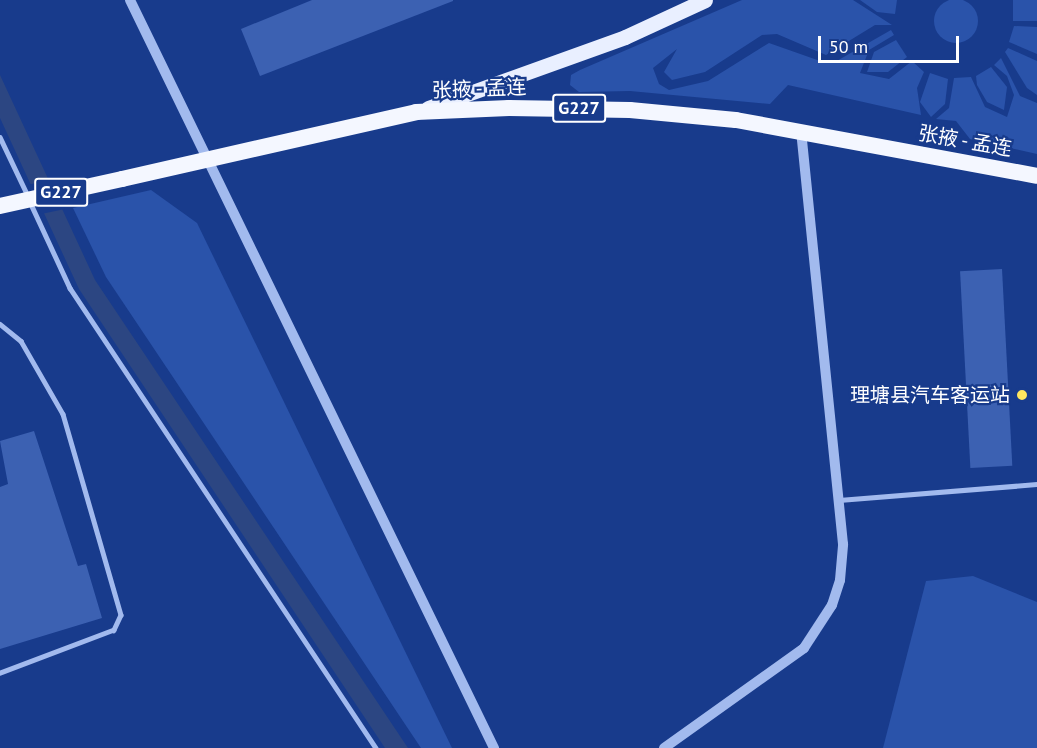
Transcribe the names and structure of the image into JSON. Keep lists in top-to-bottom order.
{
  "streets": {
    "highway": ["张掖 - 孟连", "G227"]
  },
  "places": ["理塘县汽车客运站"],
  "scale_bar": "50 m"
}
